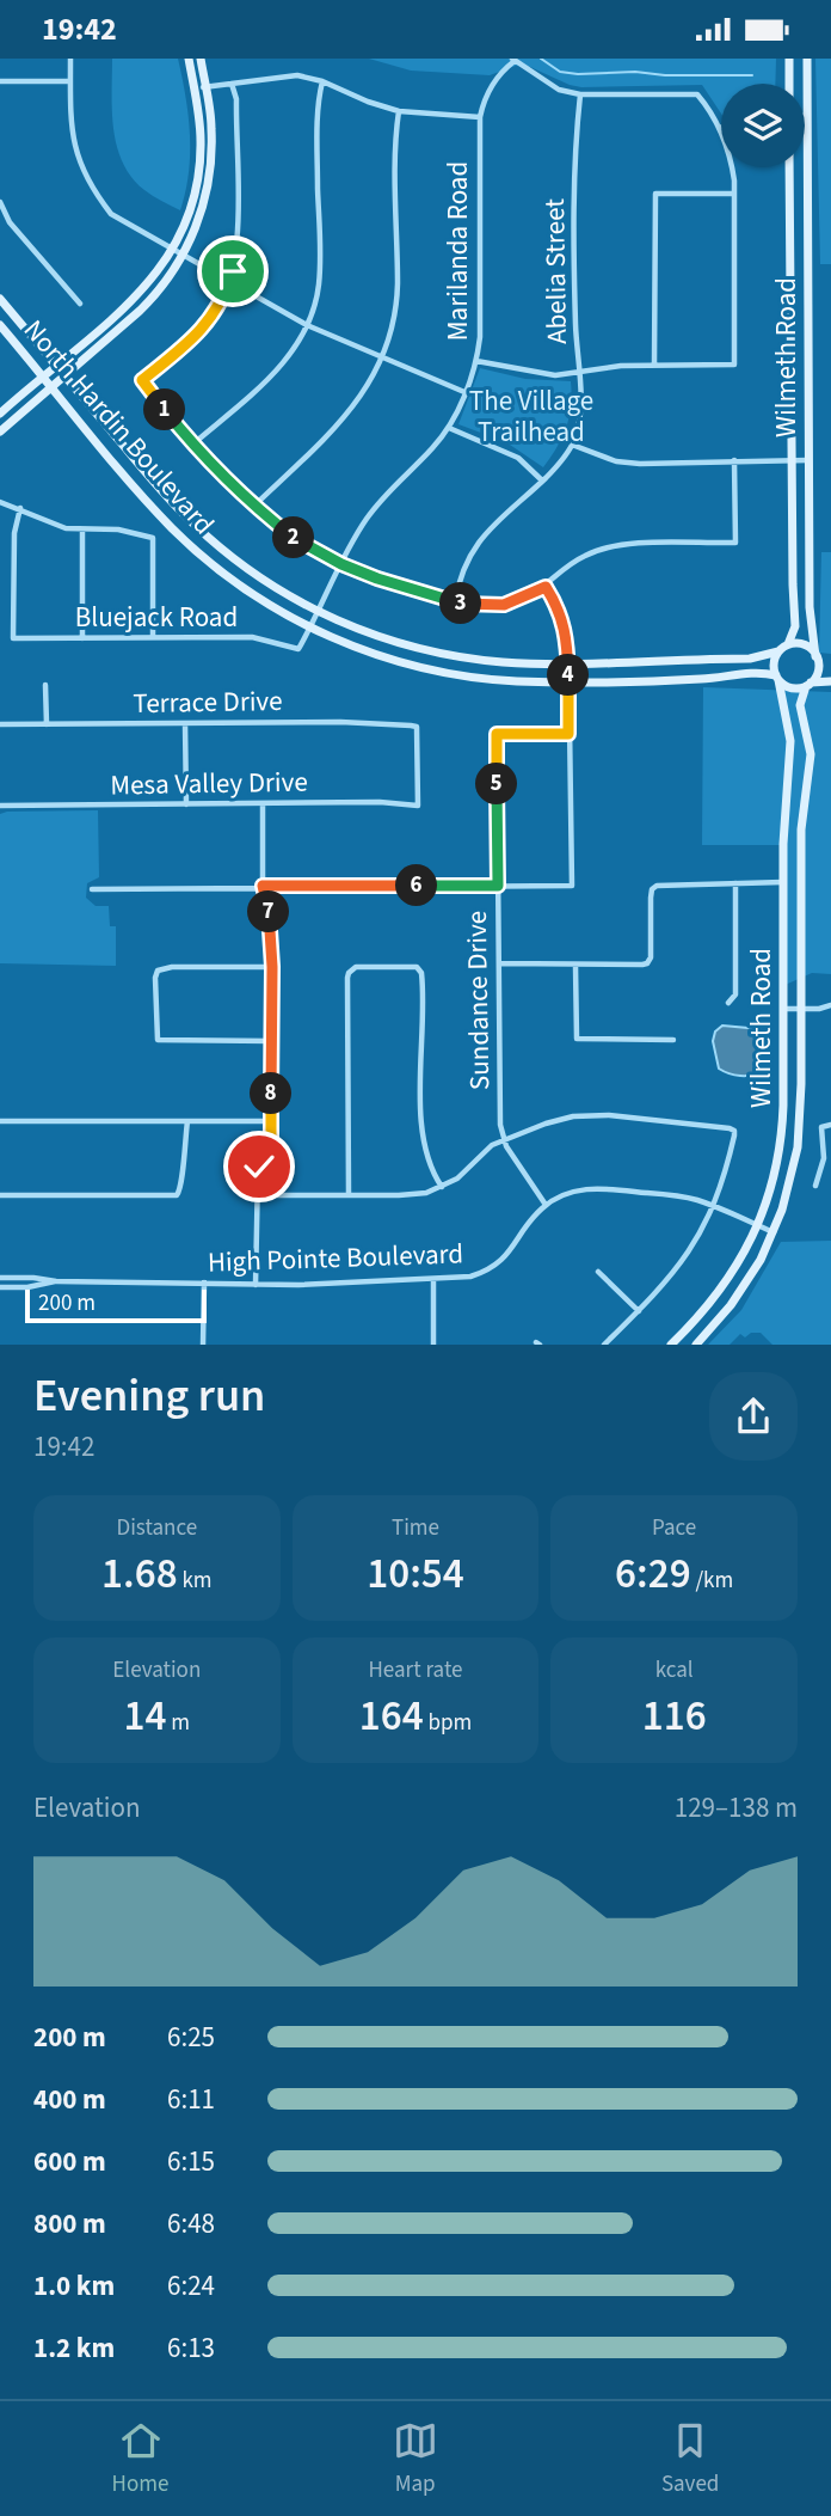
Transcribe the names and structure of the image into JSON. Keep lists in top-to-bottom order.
{
  "streets": {
    "main road": ["Wilmeth Road", "North Hardin Boulevard"],
    "street": [
      "Marilanda Road",
      "Abelia Street",
      "Bluejack Road",
      "Terrace Drive",
      "Mesa Valley Drive",
      "Sundance Drive",
      "High Pointe Boulevard"
    ]
  },
  "crossings": [
    ["Marilanda Road", "North Hardin Boulevard"],
    ["Marilanda Road", "Bluejack Road"],
    ["Wilmeth Road", "North Hardin Boulevard"],
    ["Terrace Drive", "Mesa Valley Drive"],
    ["Sundance Drive", "High Pointe Boulevard"]
  ],
  "parks": ["The Village Trailhead"],
  "scale_bar": "200 m",
  "page": {
    "status": "19:42",
    "pins": [
      "1",
      "2",
      "3",
      "4",
      "5",
      "6",
      "7",
      "8"
    ],
    "scale": "200 m",
    "heading": ["Evening run", "19:42"],
    "stats": [
      ["Distance", "1.68 km"],
      ["Time", "10:54"],
      ["Pace", "6:29 /km"],
      ["Elevation", "14 m"],
      ["Heart rate", "164 bpm"],
      ["kcal", "116"]
    ],
    "chart": ["Elevation", "129–138 m"],
    "list": [
      {
        "name": "200 m",
        "note": "6:25"
      },
      {
        "name": "400 m",
        "note": "6:11"
      },
      {
        "name": "600 m",
        "note": "6:15"
      },
      {
        "name": "800 m",
        "note": "6:48"
      },
      {
        "name": "1.0 km",
        "note": "6:24"
      },
      {
        "name": "1.2 km",
        "note": "6:13"
      }
    ],
    "tabs": ["Home", "Map", "Saved"]
  }
}
